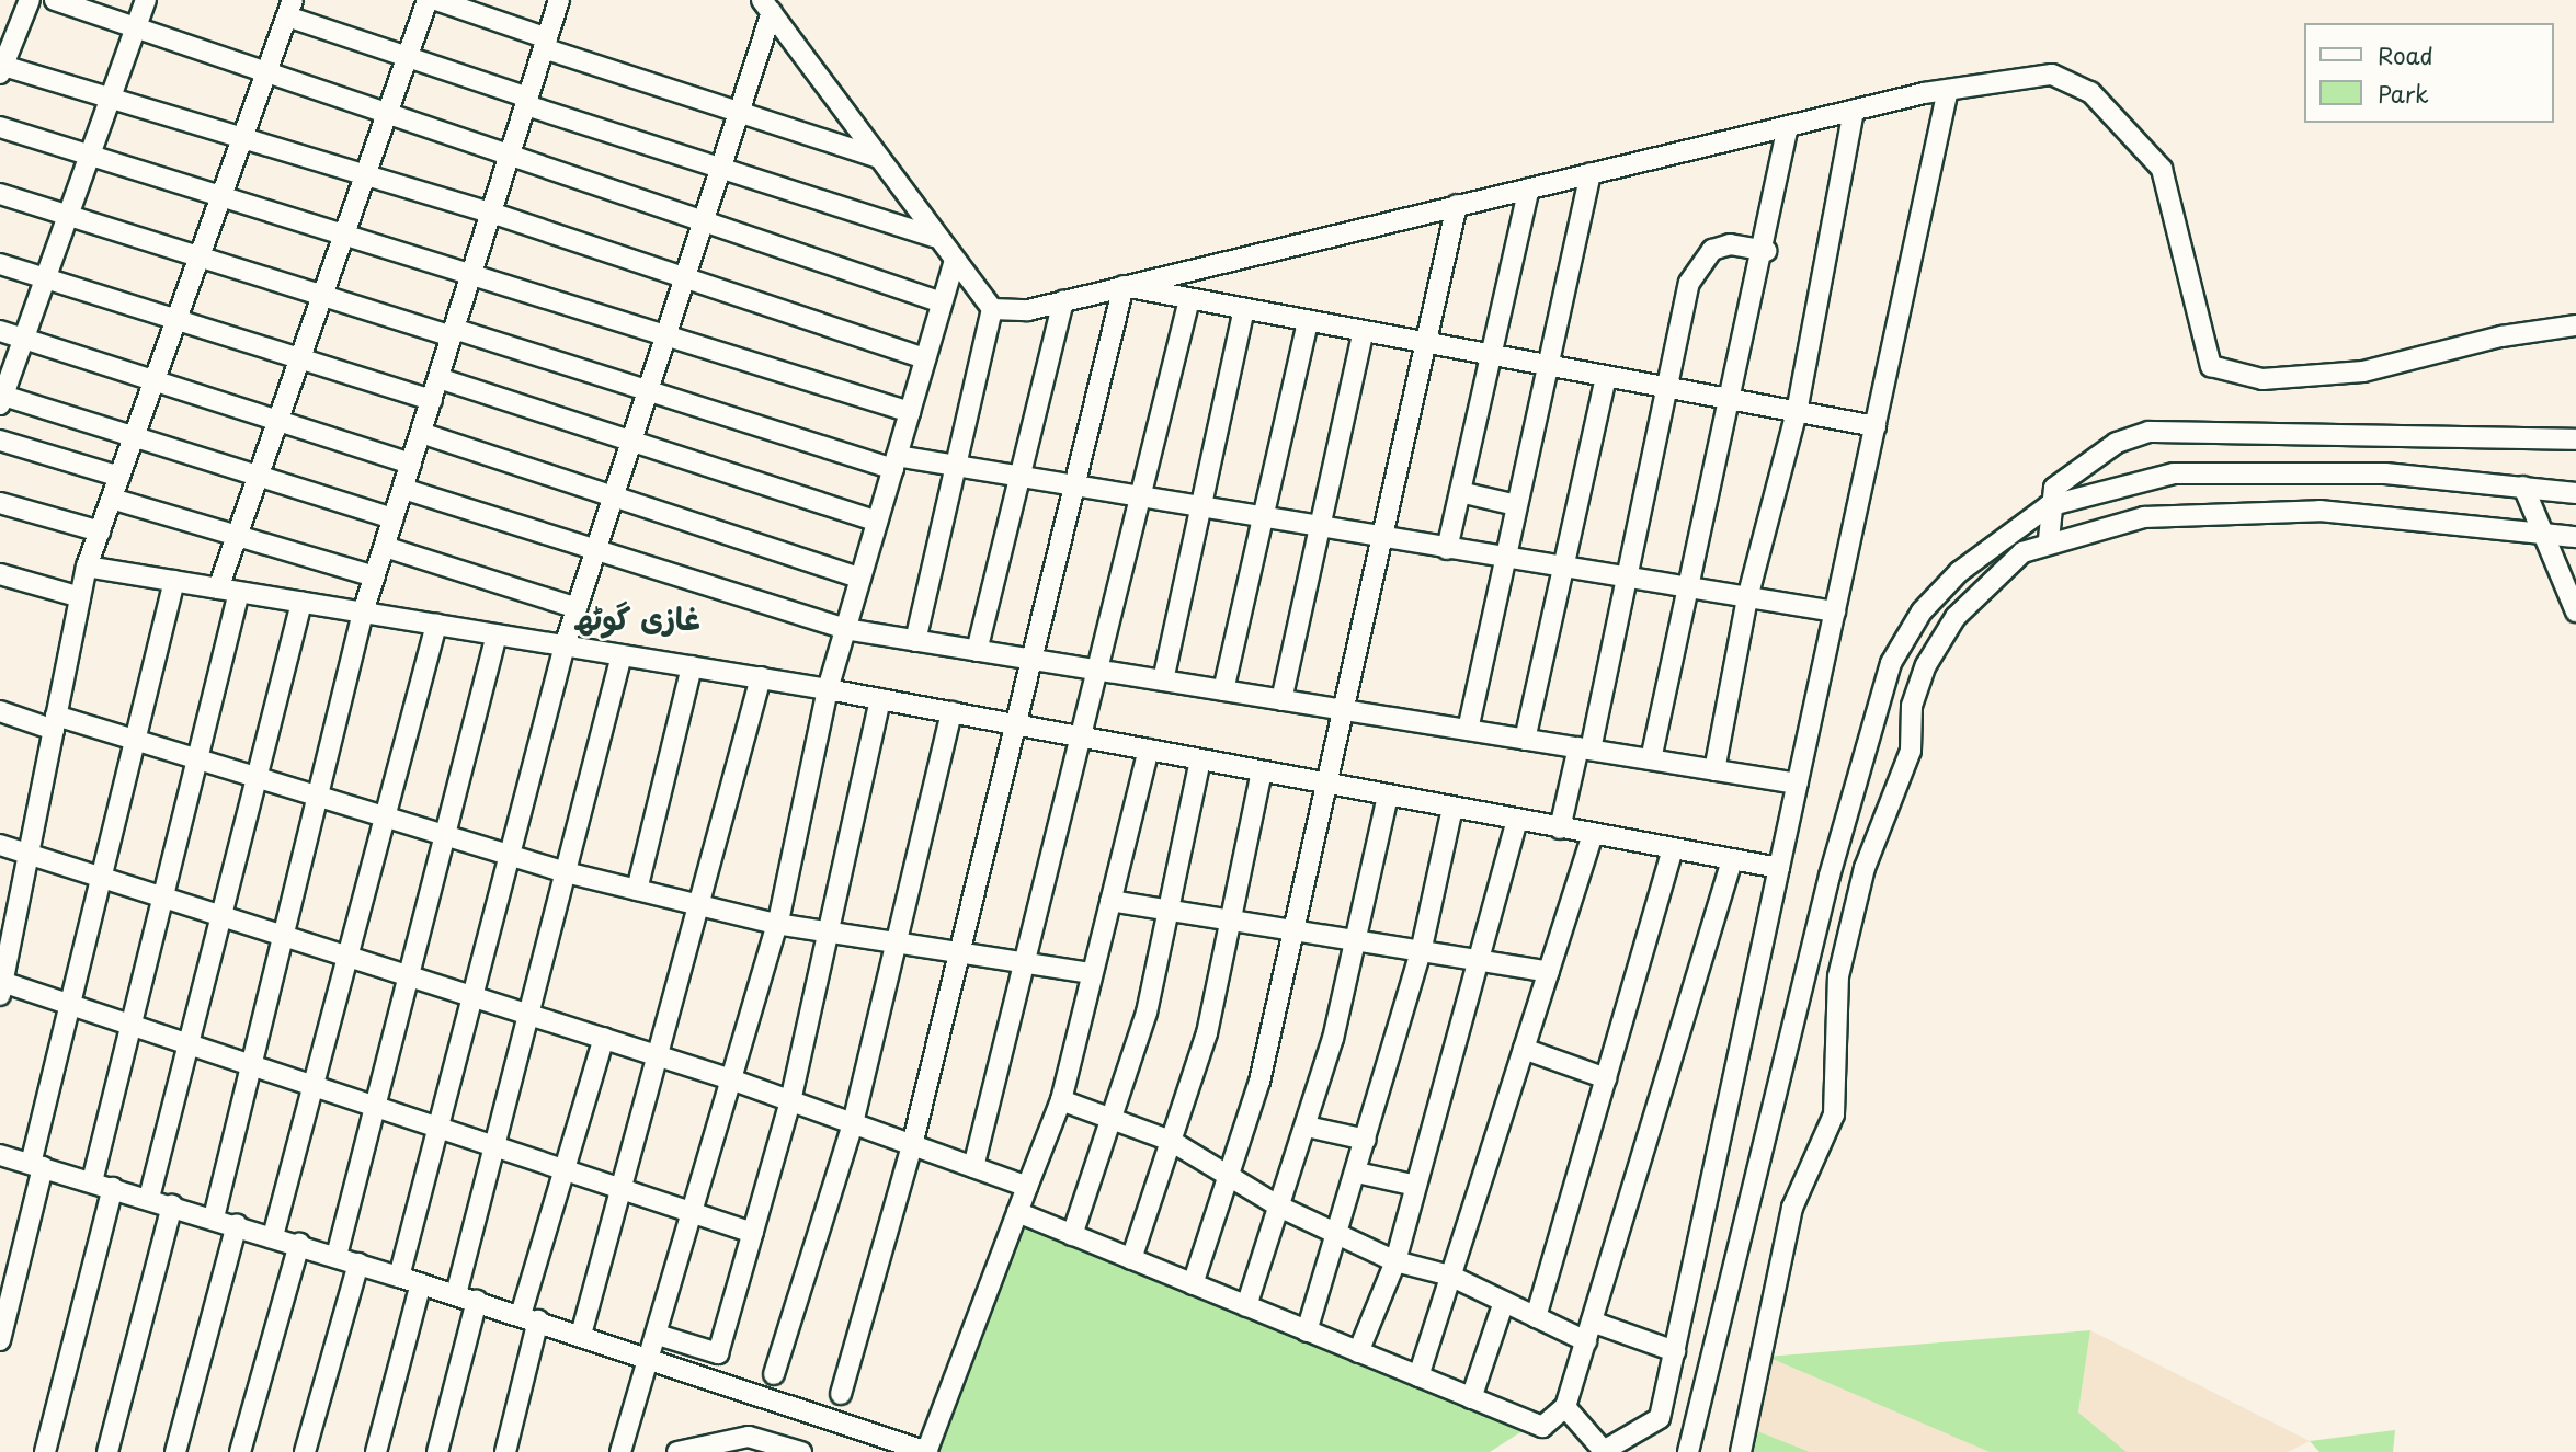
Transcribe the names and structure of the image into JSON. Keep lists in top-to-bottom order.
{
  "districts": ["غازی گوٹھ"],
  "legend": ["Road", "Park"]
}
